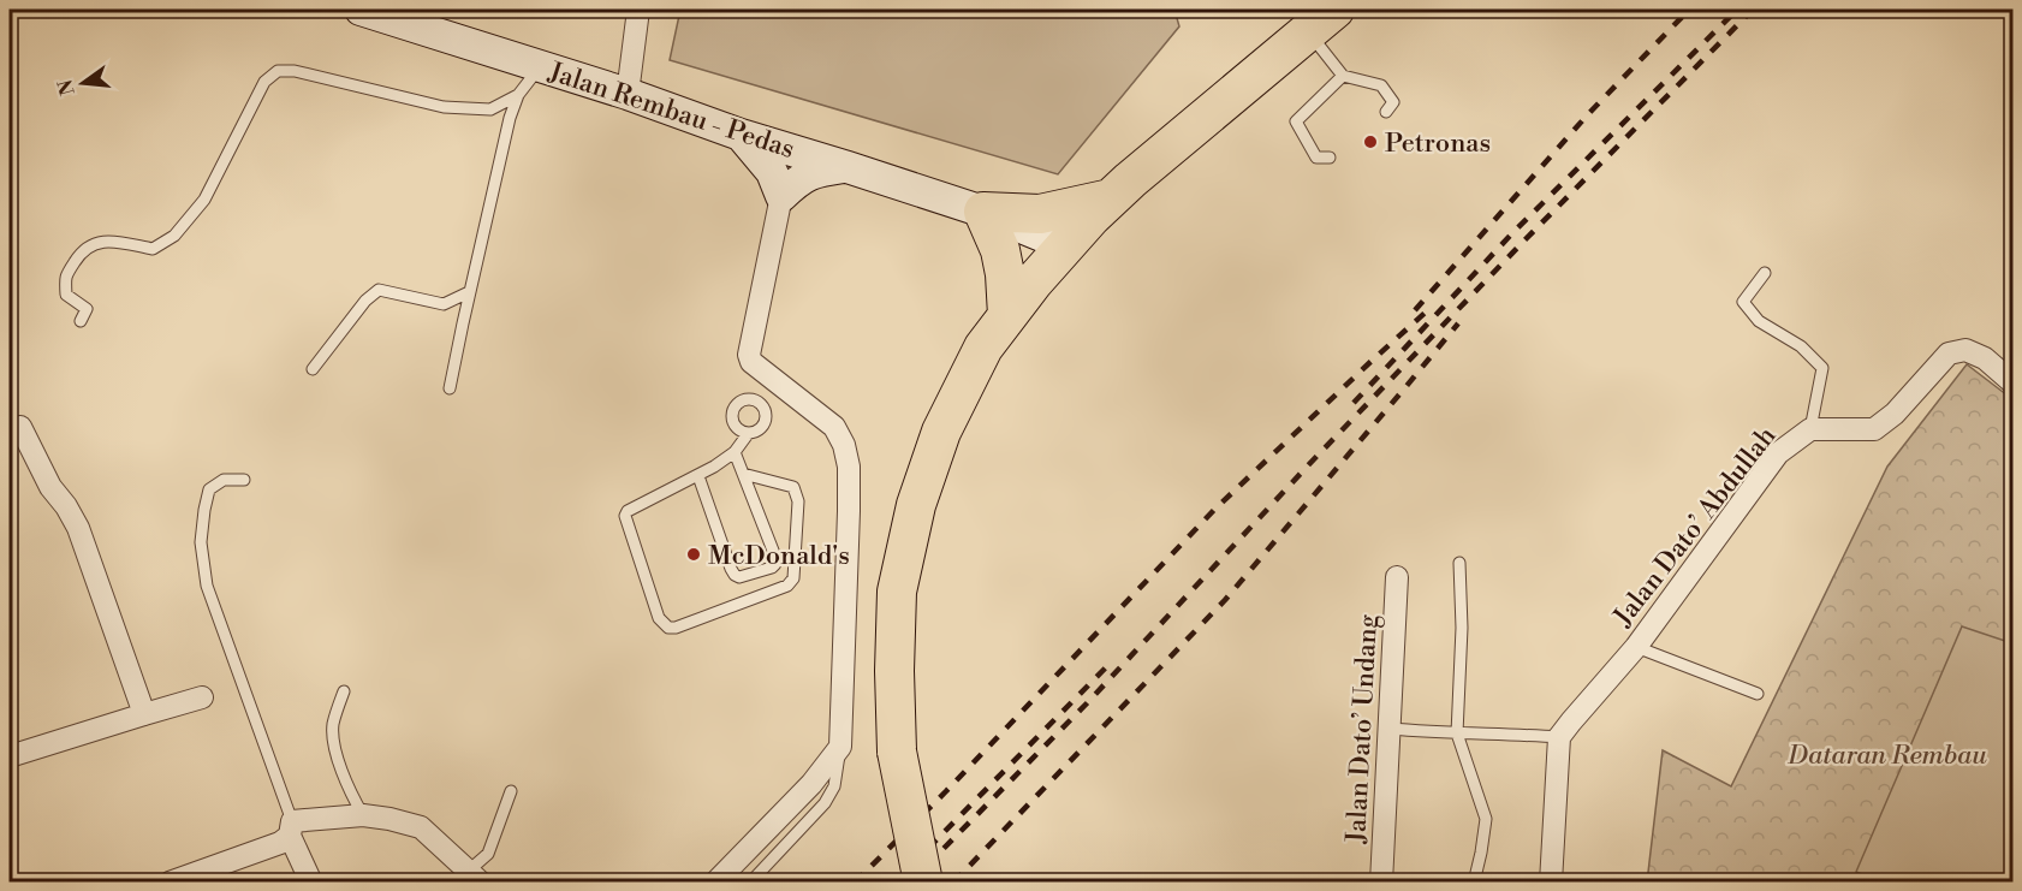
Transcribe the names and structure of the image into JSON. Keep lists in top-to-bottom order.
{
  "streets": {
    "main road": ["Jalan Rembau - Pedas"],
    "street": ["Jalan Dato’ Abdullah", "Jalan Dato’ Undang"]
  },
  "parks": ["Dataran Rembau"],
  "places": ["Petronas", "McDonald's"],
  "north": "left"
}
